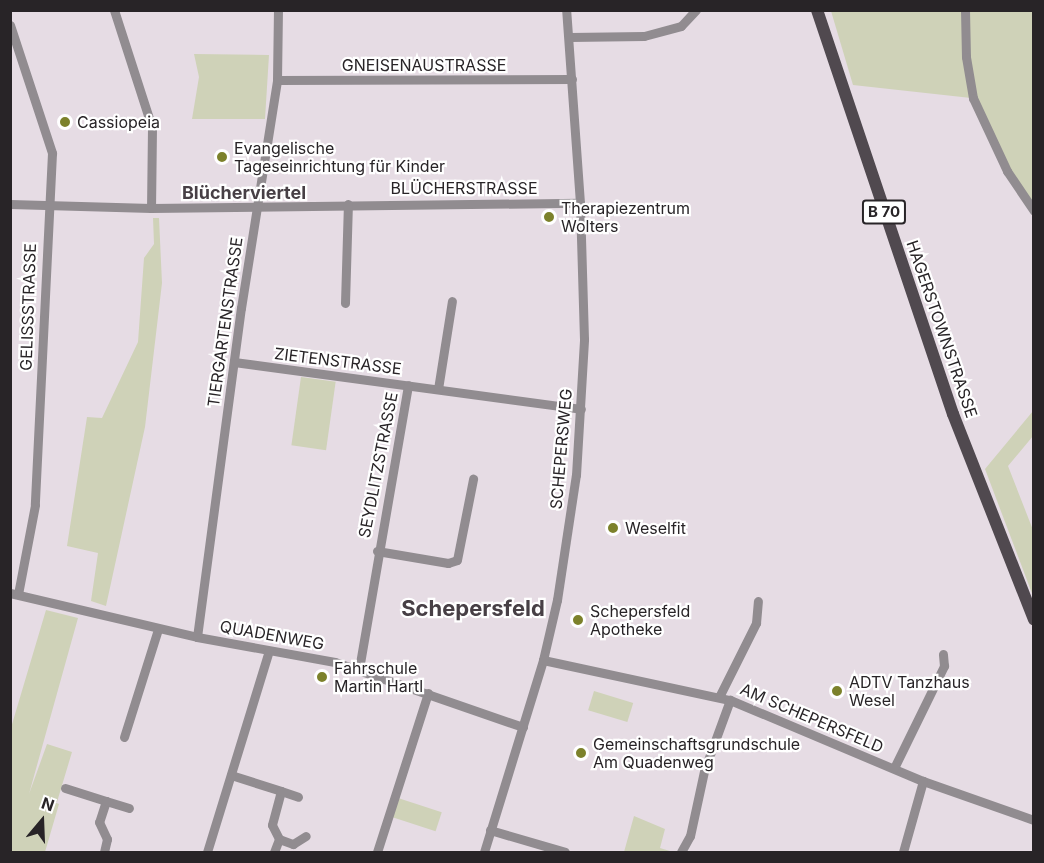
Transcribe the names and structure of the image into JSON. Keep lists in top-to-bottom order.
{
  "streets": {
    "main road": ["B 70", "HAGERSTOWNSTRASSE"],
    "street": [
      "GNEISENAUSTRASSE",
      "BLÜCHERSTRASSE",
      "GELISSSTRASSE",
      "TIERGARTENSTRASSE",
      "ZIETENSTRASSE",
      "SCHEPERSWEG",
      "SEYDLITZSTRASSE",
      "QUADENWEG",
      "AM SCHEPERSFELD"
    ]
  },
  "crossings": [
    ["GNEISENAUSTRASSE", "TIERGARTENSTRASSE"],
    ["GNEISENAUSTRASSE", "SCHEPERSWEG"],
    ["BLÜCHERSTRASSE", "GELISSSTRASSE"],
    ["BLÜCHERSTRASSE", "TIERGARTENSTRASSE"],
    ["BLÜCHERSTRASSE", "SCHEPERSWEG"],
    ["GELISSSTRASSE", "QUADENWEG"],
    ["TIERGARTENSTRASSE", "ZIETENSTRASSE"],
    ["TIERGARTENSTRASSE", "QUADENWEG"],
    ["ZIETENSTRASSE", "SCHEPERSWEG"],
    ["ZIETENSTRASSE", "SEYDLITZSTRASSE"],
    ["SCHEPERSWEG", "QUADENWEG"],
    ["SCHEPERSWEG", "AM SCHEPERSFELD"],
    ["SEYDLITZSTRASSE", "QUADENWEG"]
  ],
  "districts": ["Blücherviertel", "Schepersfeld"],
  "places": [
    "Cassiopeia",
    "Evangelische Tageseinrichtung für Kinder",
    "Therapiezentrum Wolters",
    "Weselfit",
    "Schepersfeld Apotheke",
    "Fahrschule Martin Hartl",
    "ADTV Tanzhaus Wesel",
    "Gemeinschaftsgrundschule Am Quadenweg"
  ],
  "north": "top"
}
